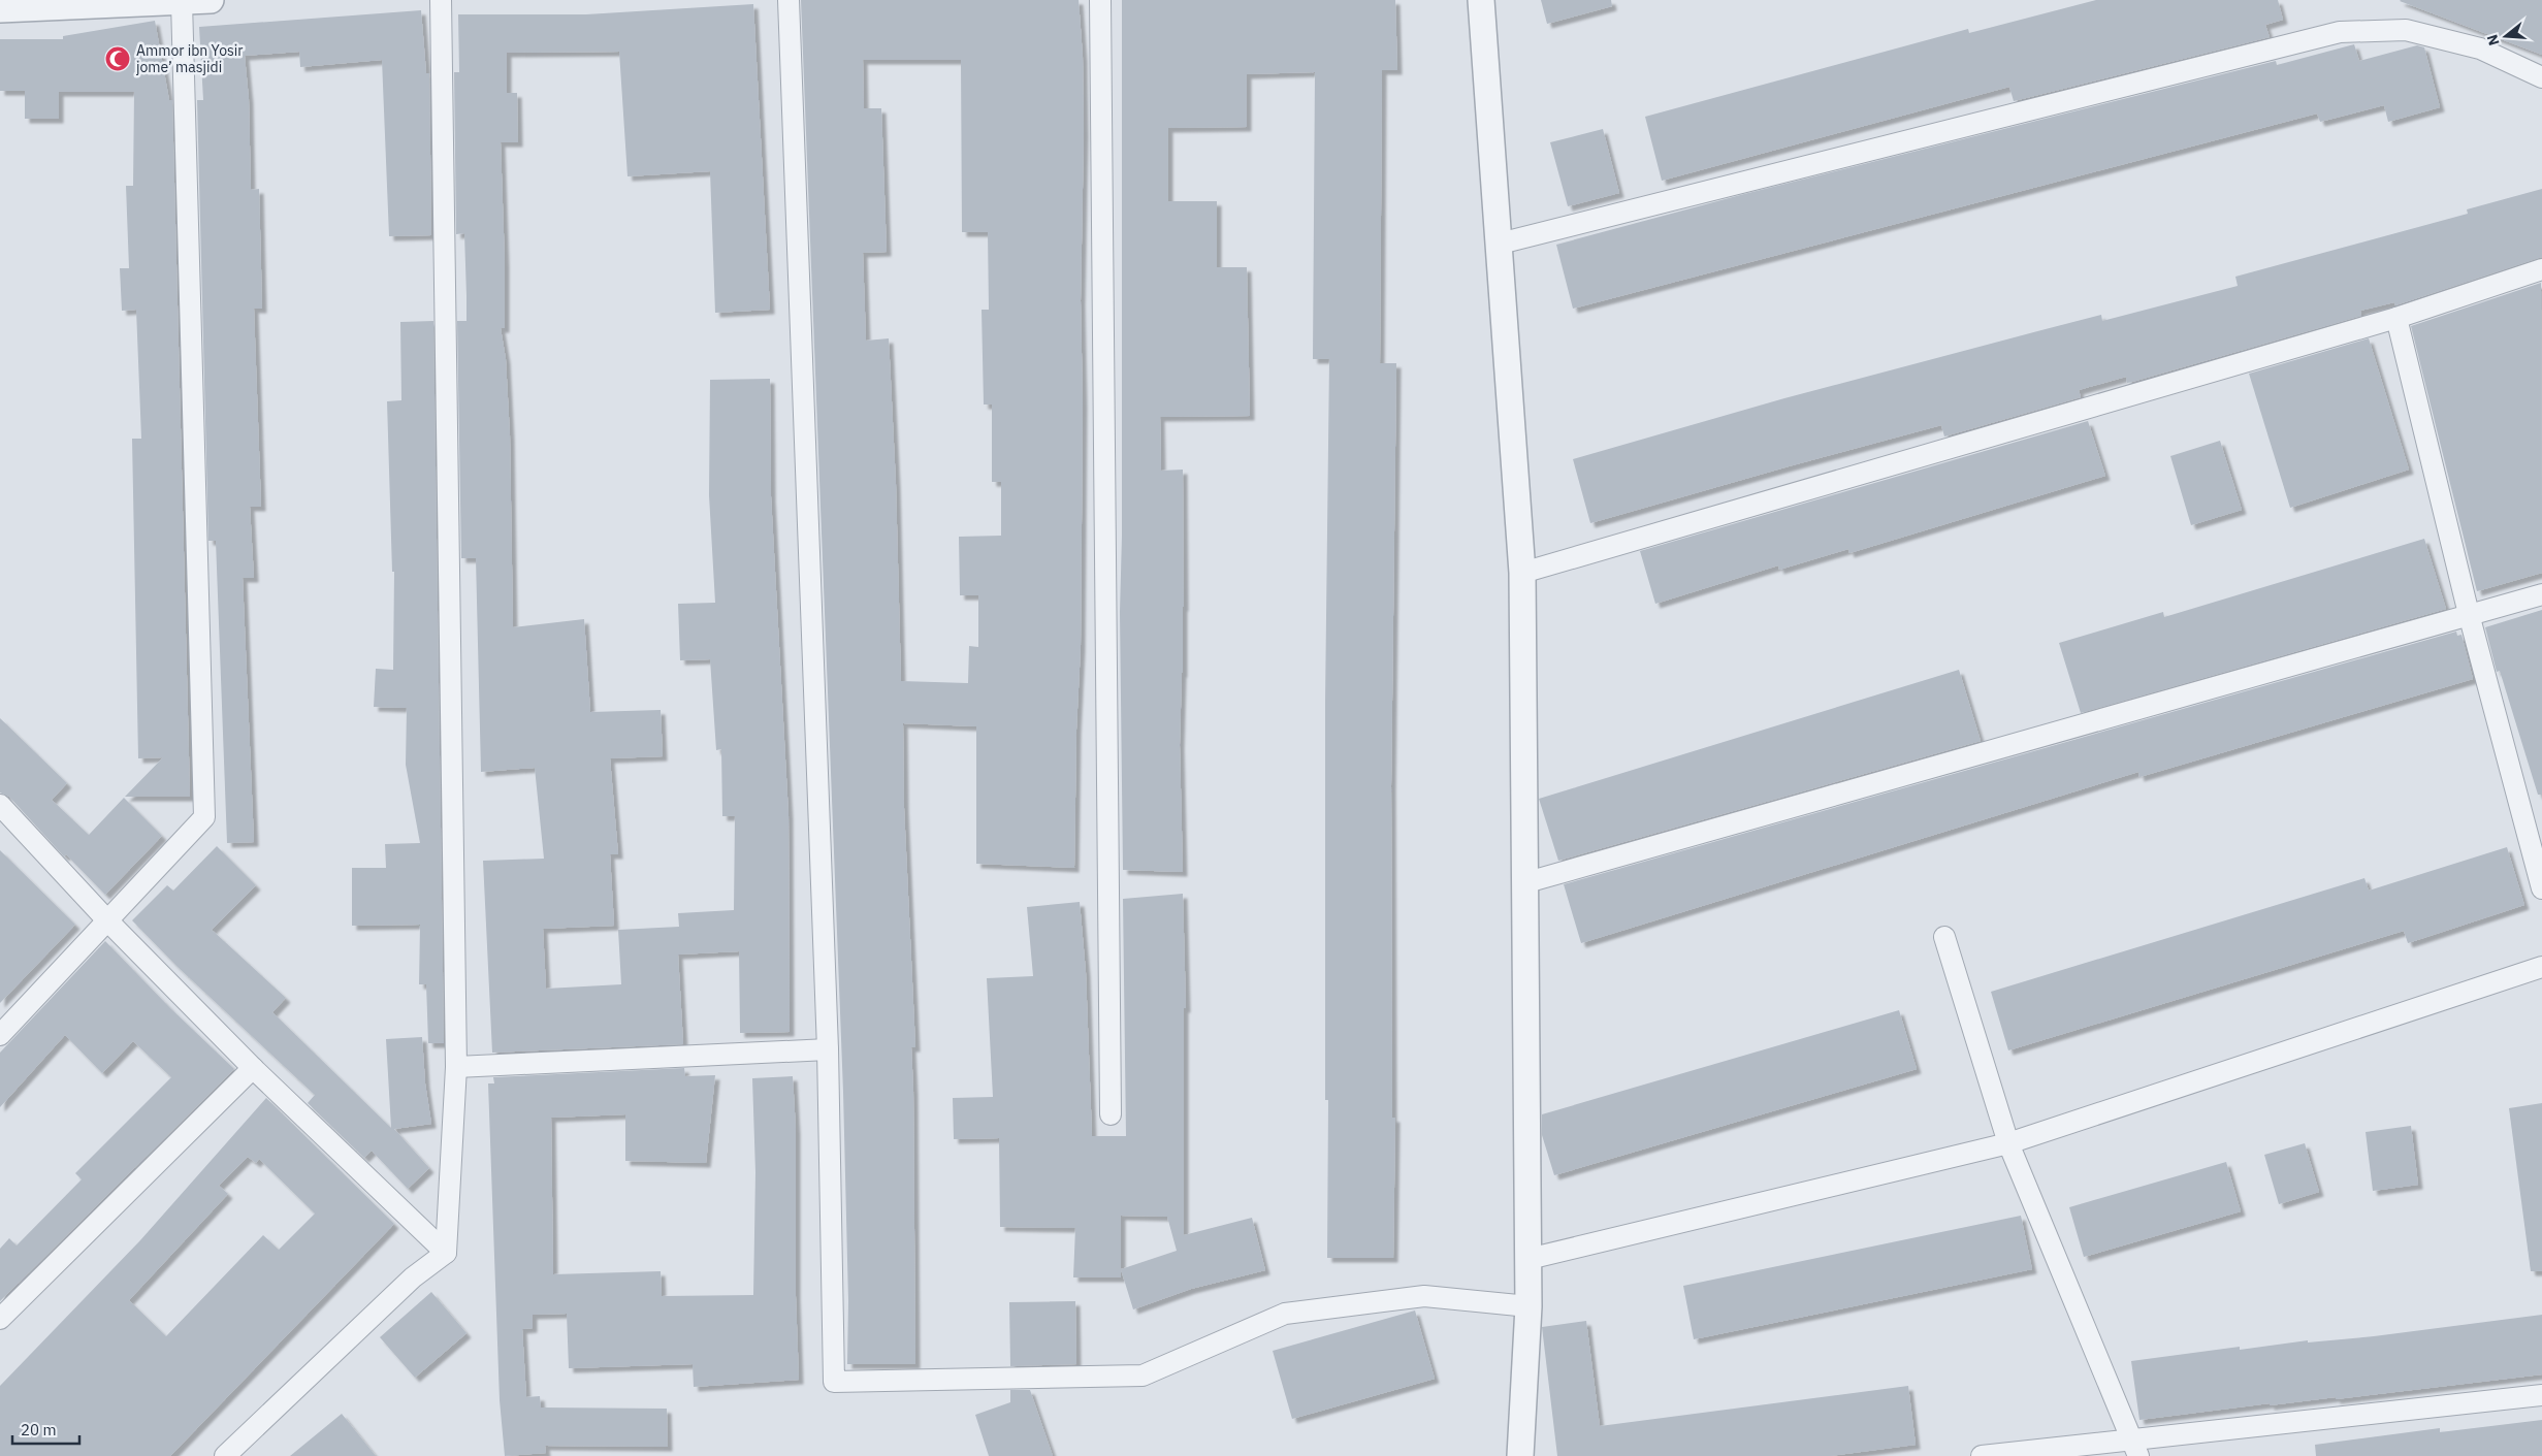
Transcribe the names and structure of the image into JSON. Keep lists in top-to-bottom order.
{
  "places": {
    "mosque": ["Ammor ibn Yosir jome’ masjidi"]
  },
  "scale_bar": "20 m",
  "north": "left"
}
